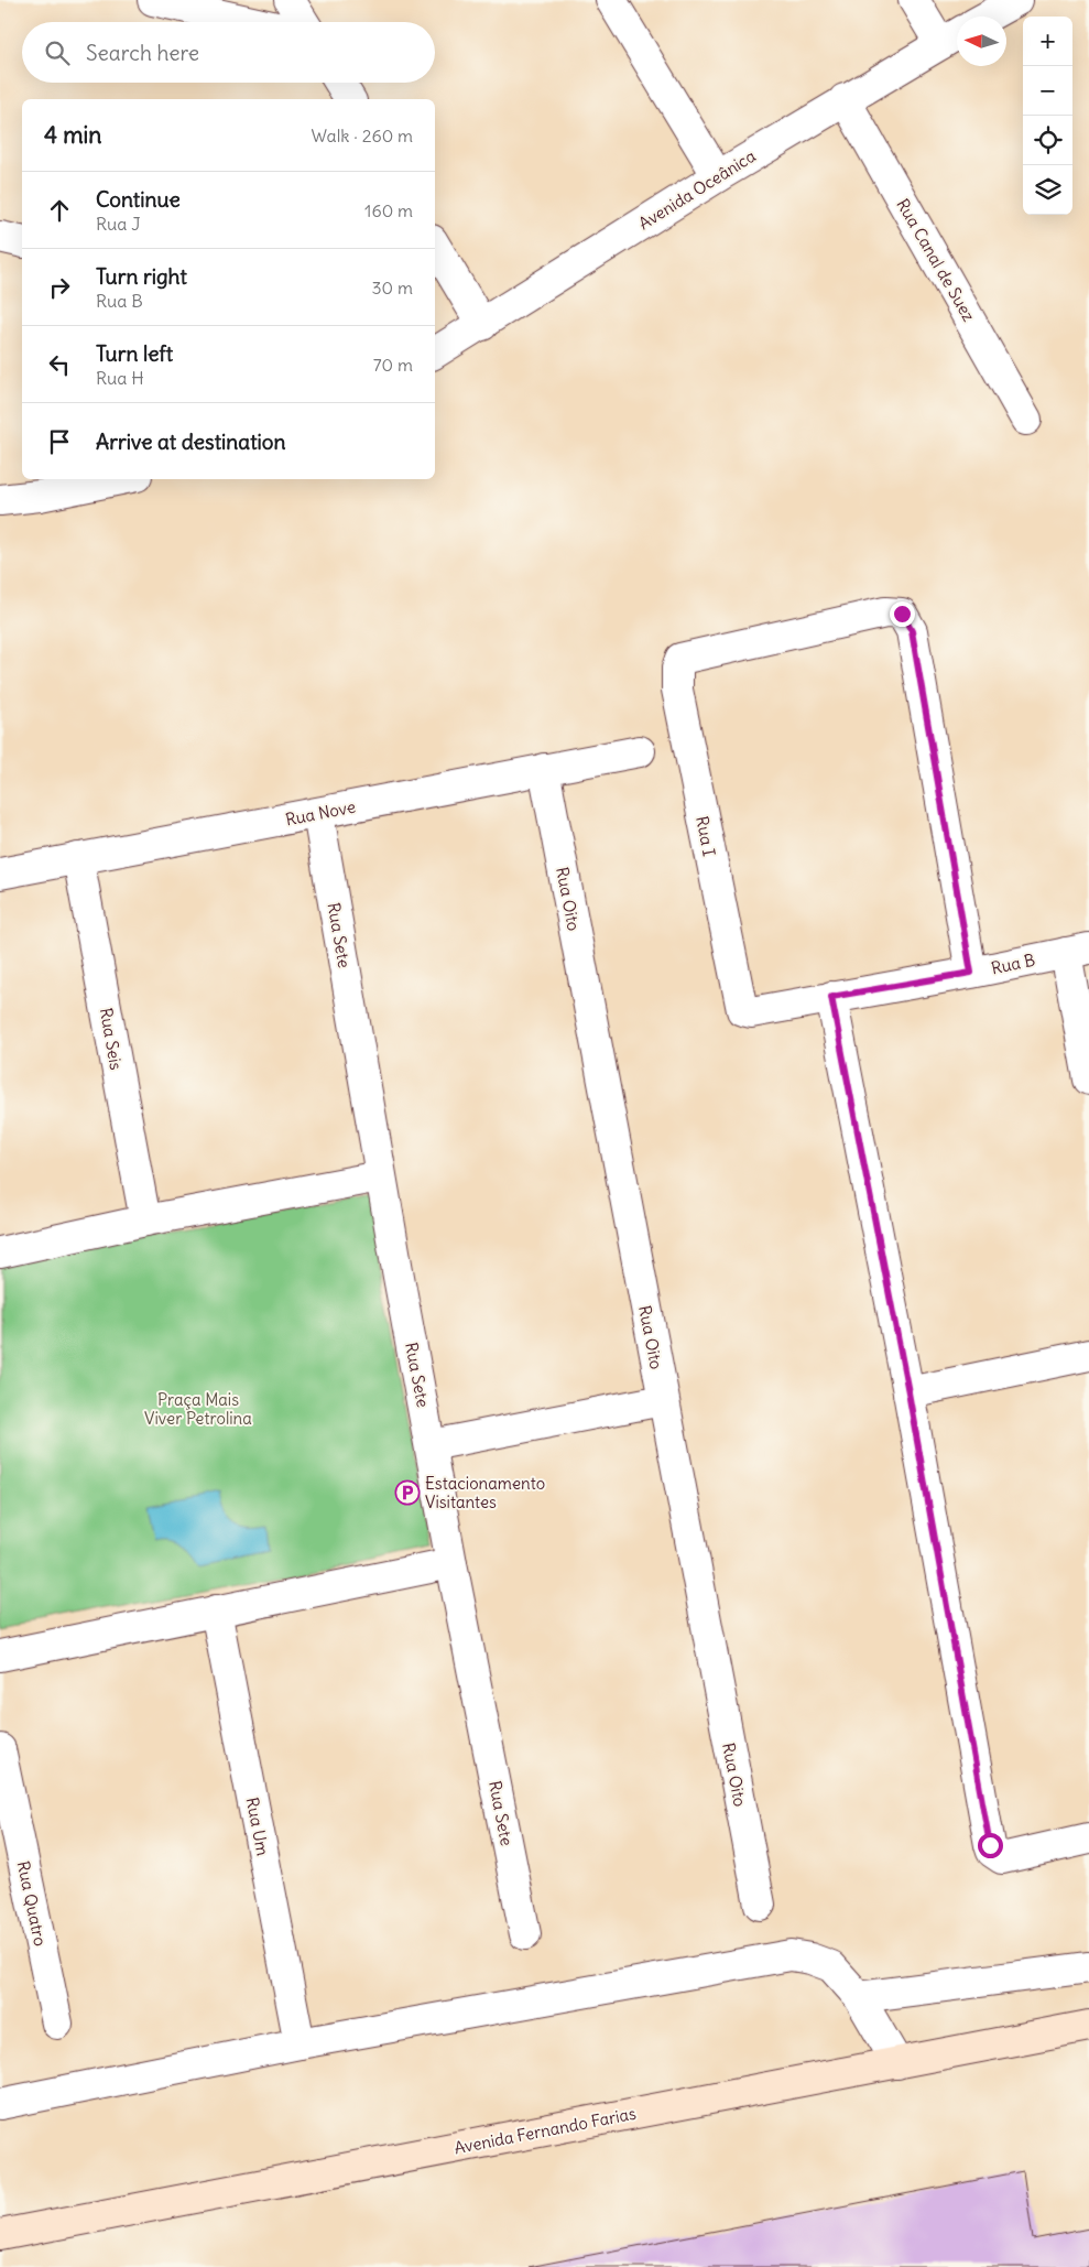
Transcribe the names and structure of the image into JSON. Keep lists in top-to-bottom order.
{
  "streets": {
    "main road": ["Avenida Fernando Farias"],
    "street": [
      "Avenida Oceânica",
      "Rua Canal de Suez",
      "Rua Nove",
      "Rua I",
      "Rua Oito",
      "Rua Sete",
      "Rua B",
      "Rua Seis",
      "Rua Um",
      "Rua Quatro"
    ]
  },
  "crossings": [
    ["Avenida Oceânica", "Rua Canal de Suez"],
    ["Rua Nove", "Rua Oito"],
    ["Rua Nove", "Rua Sete"],
    ["Rua Nove", "Rua Seis"],
    ["Rua I", "Rua B"]
  ],
  "parks": ["Praça Mais Viver Petrolina"],
  "places": {
    "parking": ["Estacionamento Visitantes"]
  },
  "north": "left",
  "page": {
    "map_buttons": ["+", "−"],
    "search": "Search here",
    "heading": ["4 min", "Walk · 260 m"],
    "list": [
      ["Continue", "Rua J", "160 m"],
      ["Turn right", "Rua B", "30 m"],
      ["Turn left", "Rua H", "70 m"],
      "Arrive at destination"
    ]
  }
}
